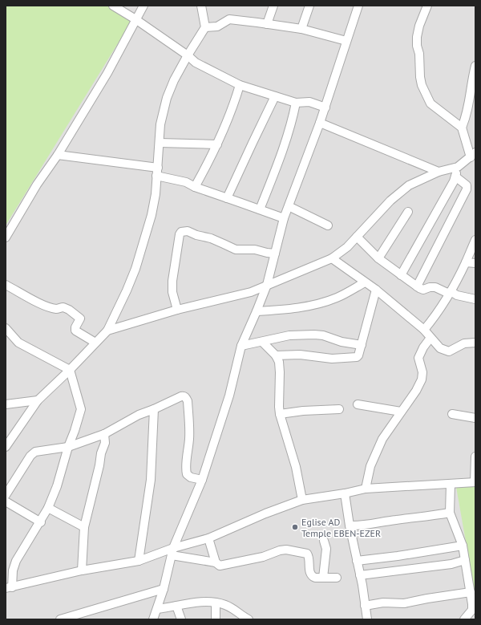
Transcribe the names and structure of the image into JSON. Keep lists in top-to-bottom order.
{
  "places": ["Eglise AD Temple EBEN-EZER"]
}
